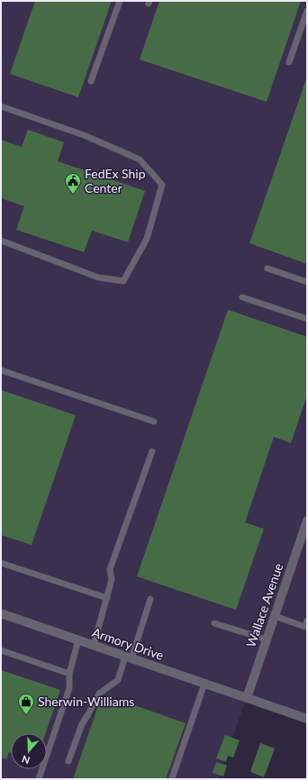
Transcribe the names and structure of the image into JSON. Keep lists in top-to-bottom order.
{
  "streets": {
    "street": ["Wallace Avenue", "Armory Drive"]
  },
  "crossings": [
    ["Wallace Avenue", "Armory Drive"]
  ],
  "places": {
    "public building": ["FedEx Ship Center"],
    "shop": ["Sherwin-Williams"]
  },
  "north": "bottom"
}
